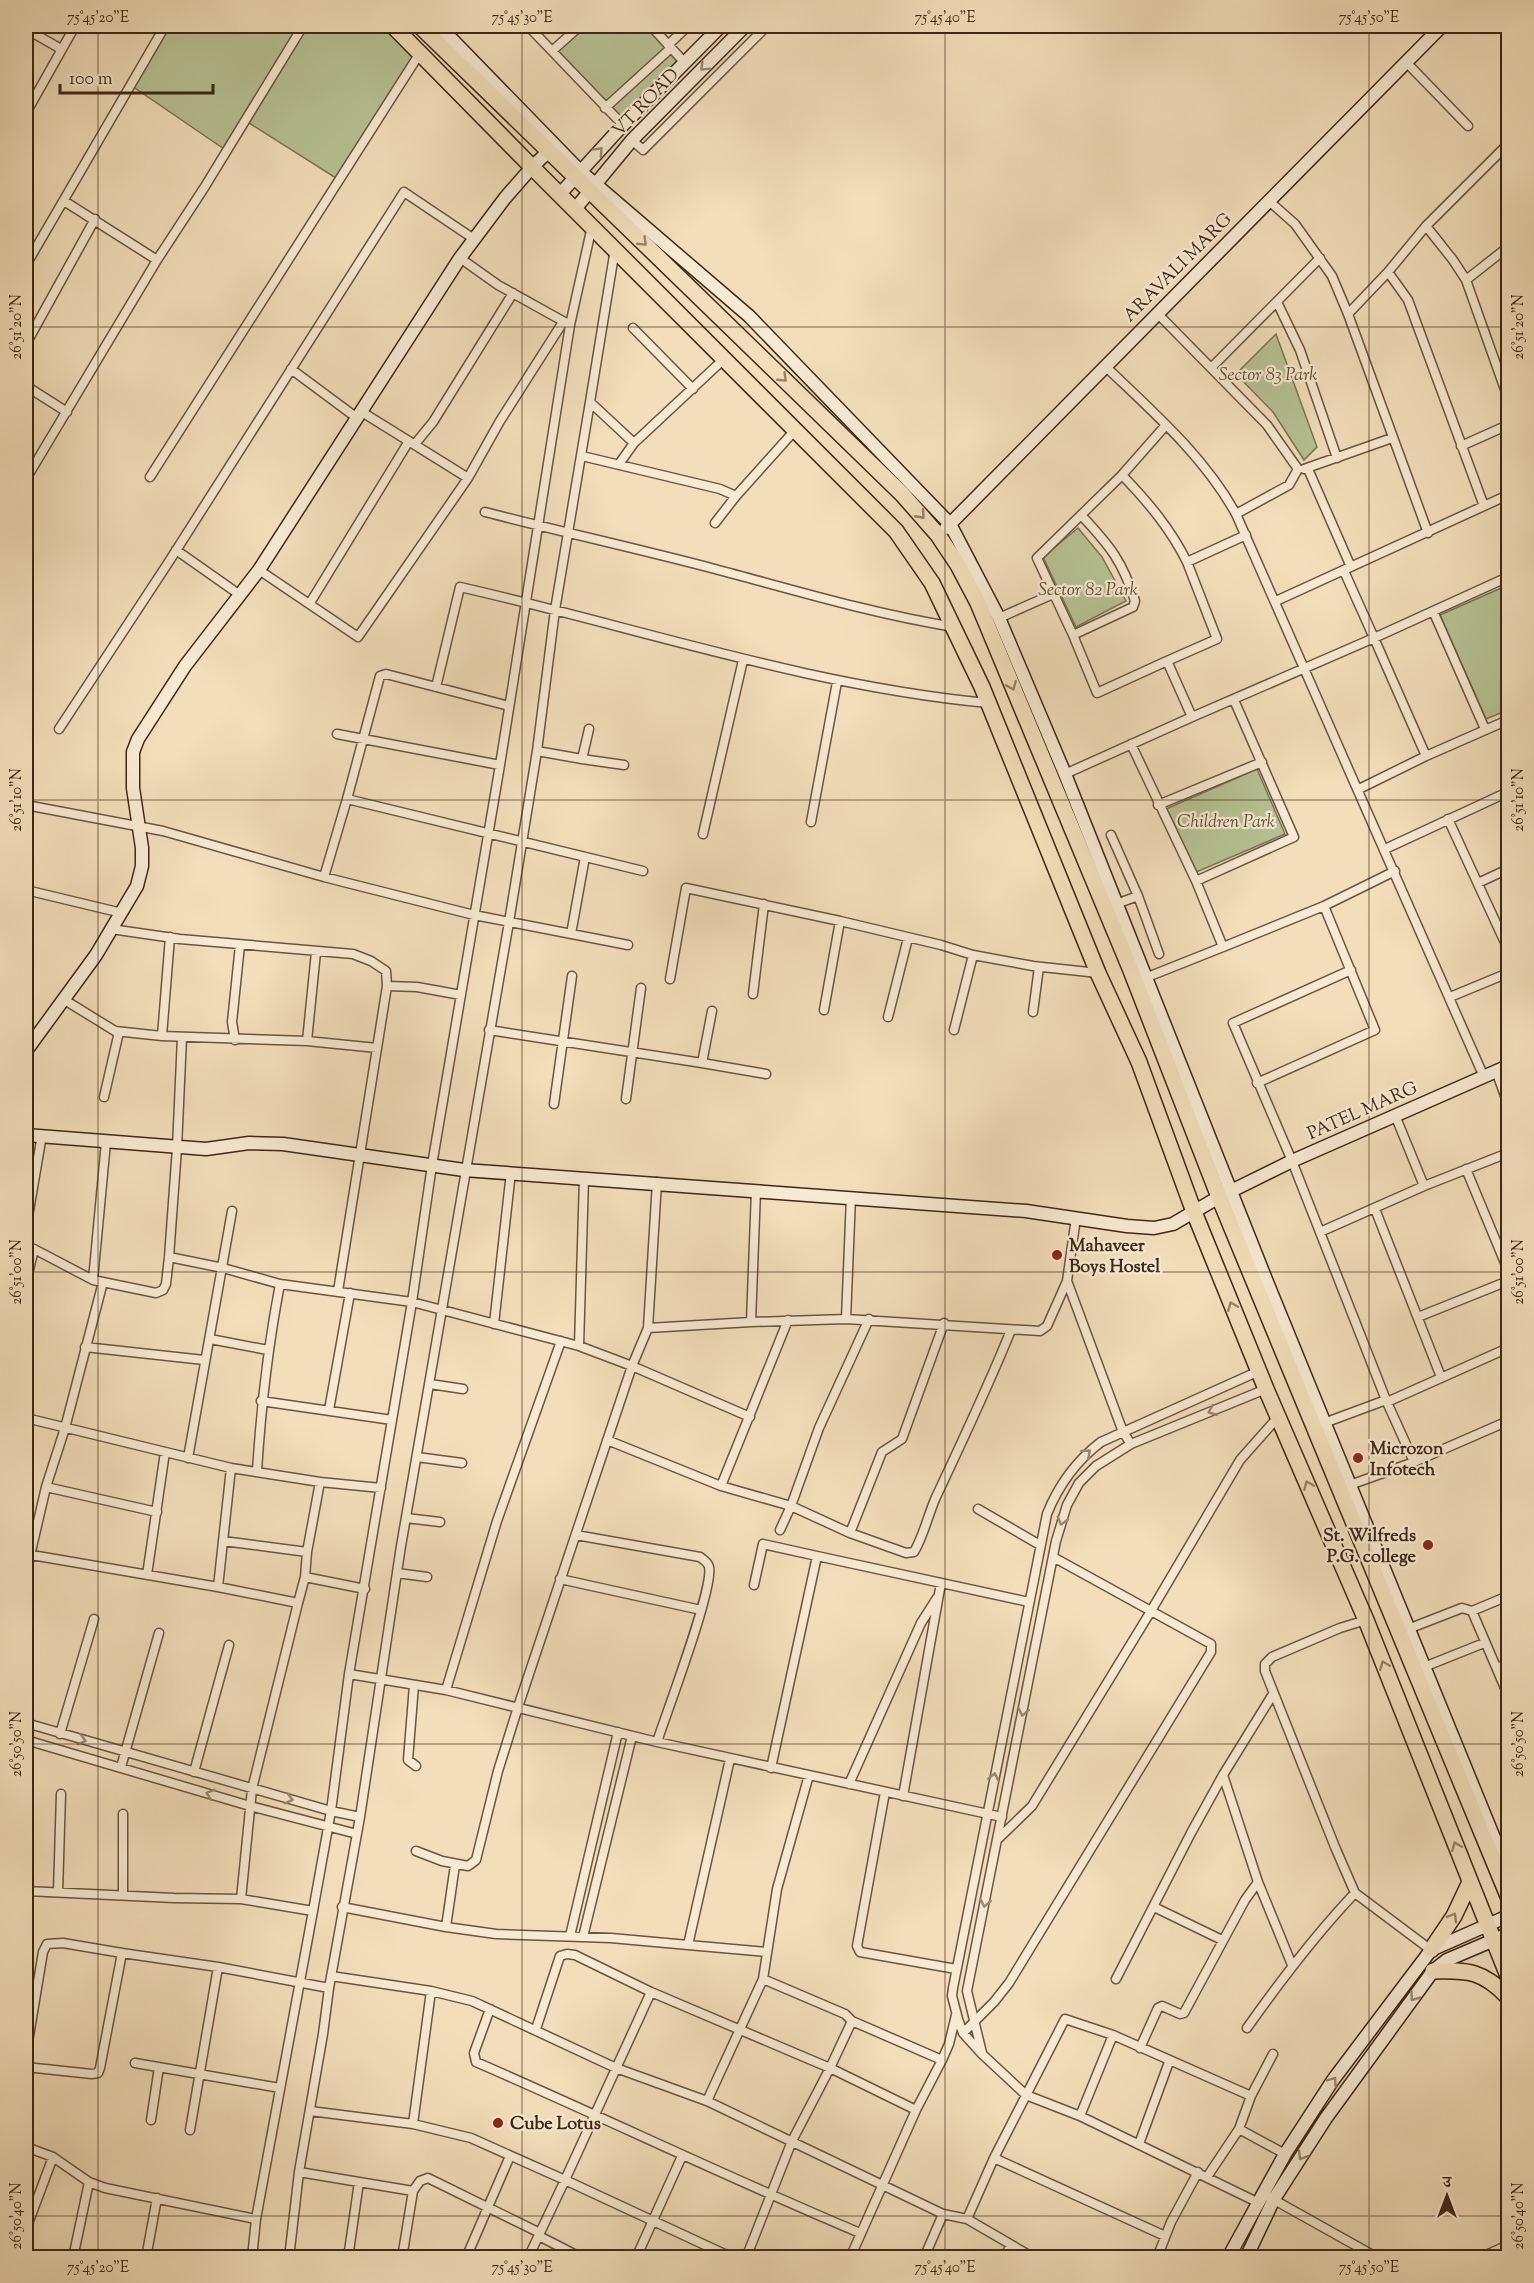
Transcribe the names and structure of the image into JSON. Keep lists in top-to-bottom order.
{
  "streets": {
    "street": ["VT ROAD", "ARAVALI MARG", "PATEL MARG"]
  },
  "parks": ["Sector 83 Park", "Sector 82 Park", "Children Park"],
  "places": [
    "Mahaveer Boys Hostel",
    "Microzon Infotech",
    "St. Wilfreds P.G. college",
    "Cube Lotus"
  ],
  "scale_bar": "100 m",
  "north": "top",
  "coordinates": [
    "75°45'20\"E",
    "75°45'30\"E",
    "75°45'40\"E",
    "75°45'50\"E",
    "26°51'20\"N",
    "26°51'10\"N",
    "26°51'00\"N",
    "26°50'50\"N",
    "26°50'40\"N"
  ]
}
